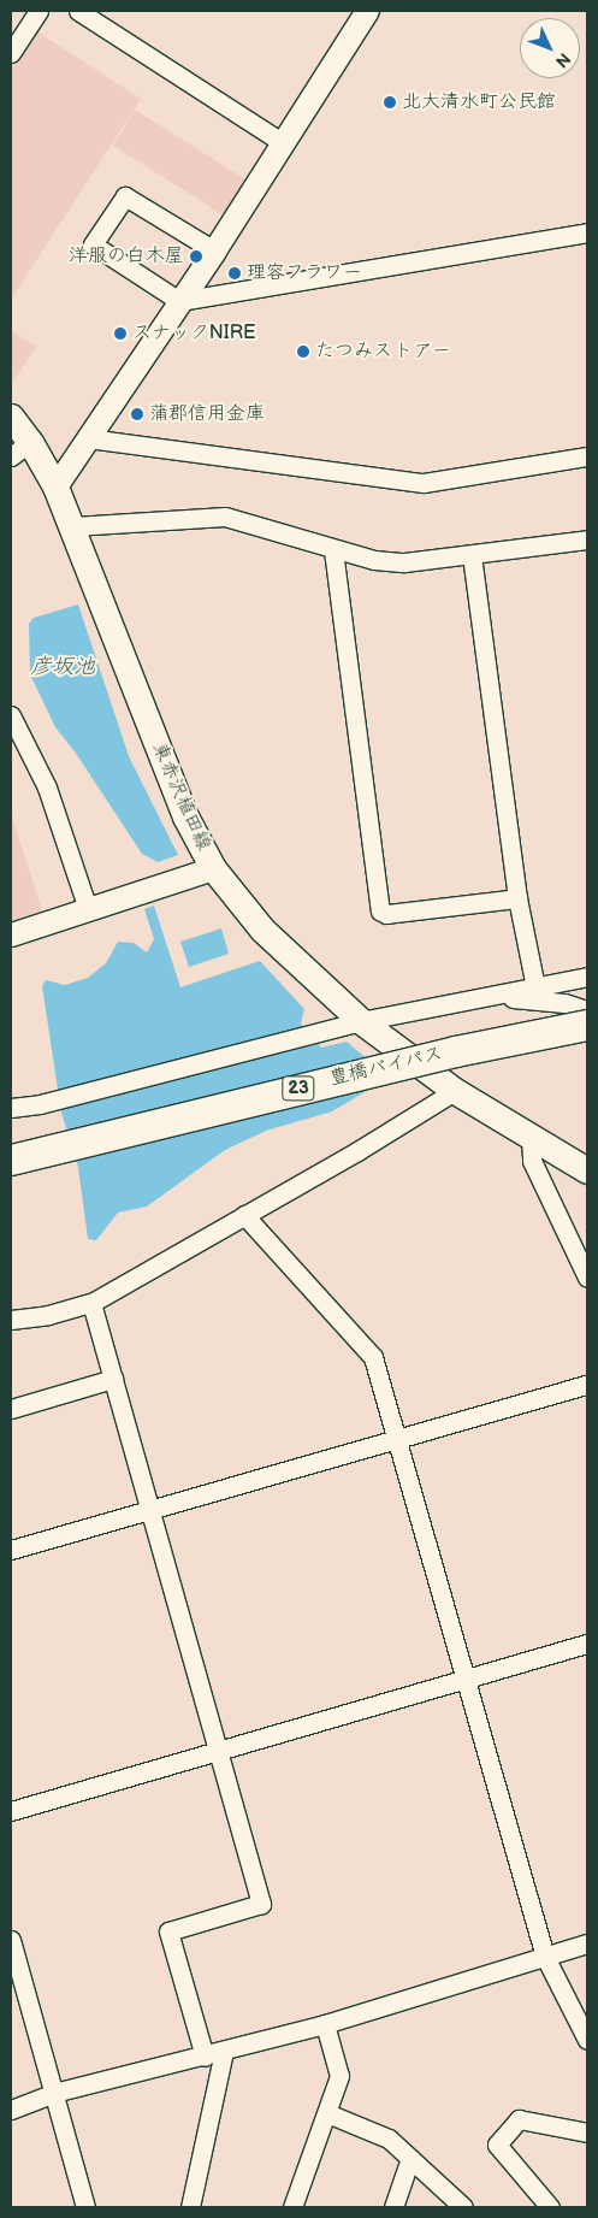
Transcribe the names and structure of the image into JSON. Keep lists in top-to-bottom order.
{
  "streets": {
    "highway": ["豊橋バイパス", "23"],
    "main road": ["東赤沢植田線"]
  },
  "water": ["彦坂池"],
  "places": [
    "北大清水町公民館",
    "洋服の白木屋",
    "理容フラワー",
    "スナックNIRE",
    "たつみストアー",
    "蒲郡信用金庫"
  ],
  "north": "bottom right"
}
